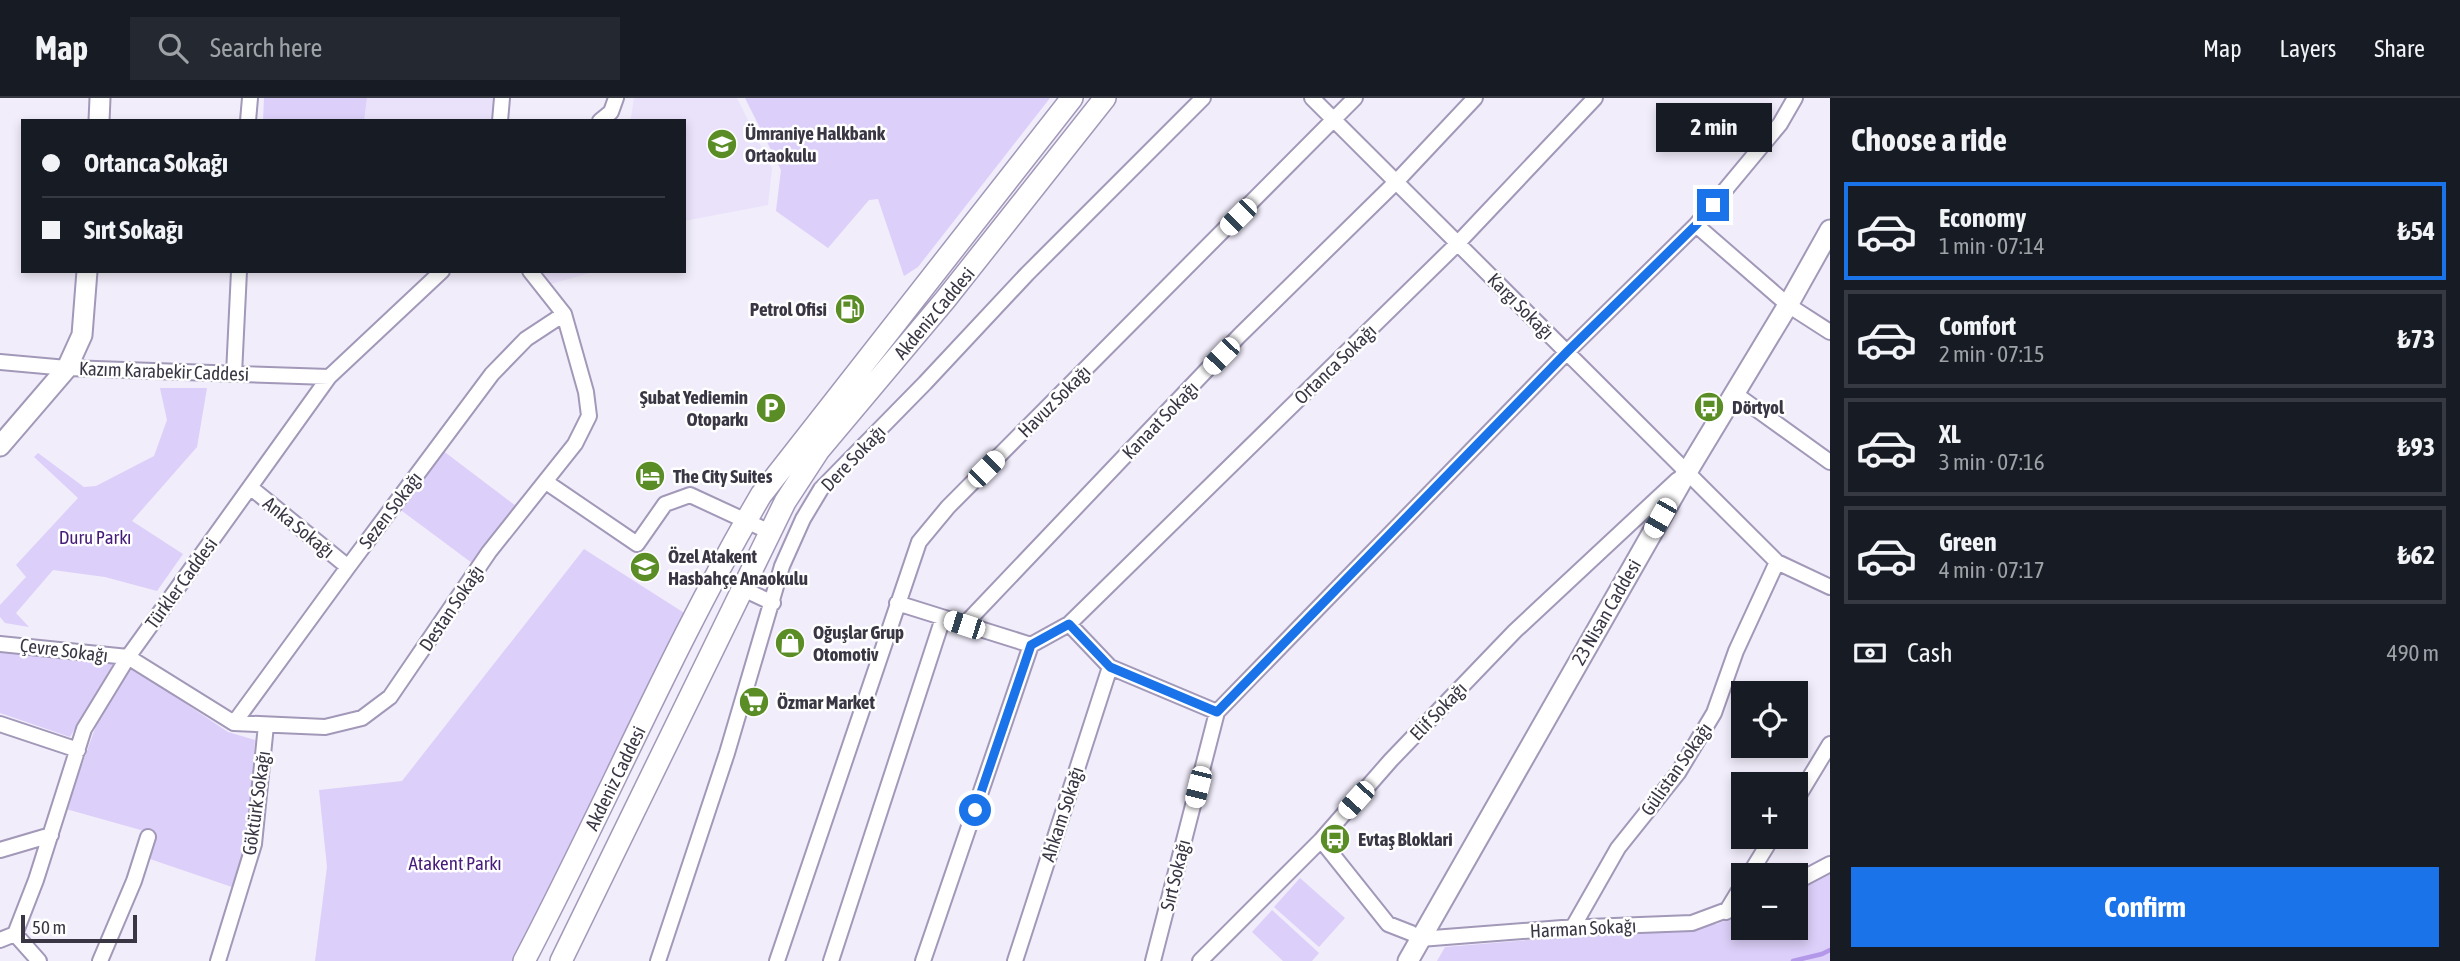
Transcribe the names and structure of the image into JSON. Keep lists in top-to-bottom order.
{
  "streets": {
    "main road": ["Akdeniz Caddesi"],
    "street": [
      "Kargı Sokağı",
      "Ortanca Sokağı",
      "Kazım Karabekir Caddesi",
      "Havuz Sokağı",
      "Kanaat Sokağı",
      "Dere Sokağı",
      "Sezen Sokağı",
      "Anka Sokağı",
      "Türkler Caddesi",
      "Destan Sokağı",
      "23 Nisan Caddesi",
      "Çevre Sokağı",
      "Elif Sokağı",
      "Gülistan Sokağı",
      "Göktürk Sokağı",
      "Ahkam Sokağı",
      "Sırt Sokağı",
      "Harman Sokağı"
    ]
  },
  "crossings": [
    ["Kargı Sokağı", "Ortanca Sokağı"],
    ["Kargı Sokağı", "Havuz Sokağı"],
    ["Kargı Sokağı", "Kanaat Sokağı"],
    ["Kargı Sokağı", "23 Nisan Caddesi"],
    ["Kargı Sokağı", "Elif Sokağı"],
    ["Kargı Sokağı", "Gülistan Sokağı"],
    ["Kargı Sokağı", "Sırt Sokağı"],
    ["Kazım Karabekir Caddesi", "Türkler Caddesi"],
    ["Sezen Sokağı", "Anka Sokağı"],
    ["Sezen Sokağı", "Destan Sokağı"],
    ["Anka Sokağı", "Türkler Caddesi"],
    ["Türkler Caddesi", "Destan Sokağı"],
    ["Türkler Caddesi", "Çevre Sokağı"],
    ["Destan Sokağı", "Çevre Sokağı"],
    ["Destan Sokağı", "Göktürk Sokağı"],
    ["23 Nisan Caddesi", "Elif Sokağı"],
    ["23 Nisan Caddesi", "Harman Sokağı"],
    ["Gülistan Sokağı", "Harman Sokağı"]
  ],
  "parks": ["Duru Parkı", "Atakent Parkı"],
  "places": {
    "school or university": ["Ümraniye Halkbank Ortaokulu", "Özel Atakent Hasbahçe Anaokulu"],
    "fuel station": ["Petrol Ofisi"],
    "bus stop": ["Dörtyol", "Evtaş Bloklari"],
    "parking": ["Şubat Yediemin Otoparkı"],
    "hotel": ["The City Suites"],
    "shop": ["Oğuşlar Grup Otomotiv"],
    "supermarket": ["Özmar Market"]
  },
  "scale_bar": "50 m",
  "page": {
    "header": "Map",
    "search": "Search here",
    "nav": ["Map", "Layers", "Share"],
    "heading": "Choose a ride",
    "bubble": "2 min",
    "banner": ["Ortanca Sokağı", "Sırt Sokağı"],
    "list": [
      {
        "name": "Economy",
        "note": "1 min · 07:14",
        "value": "₺54"
      },
      {
        "name": "Comfort",
        "note": "2 min · 07:15",
        "value": "₺73"
      },
      {
        "name": "XL",
        "note": "3 min · 07:16",
        "value": "₺93"
      },
      {
        "name": "Green",
        "note": "4 min · 07:17",
        "value": "₺62"
      }
    ],
    "pay": ["Cash", "490 m"],
    "map_buttons": ["+", "−"],
    "buttons": "Confirm",
    "scale": "50 m"
  }
}
